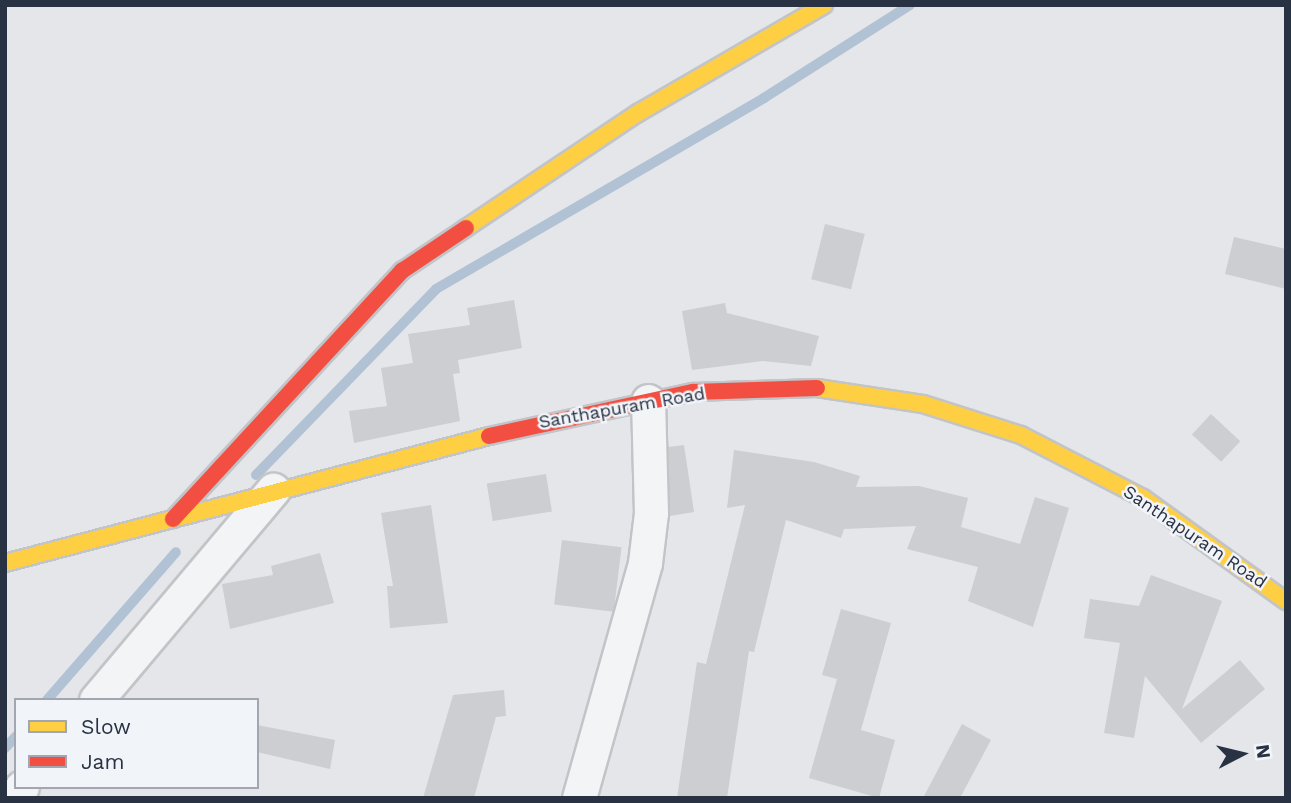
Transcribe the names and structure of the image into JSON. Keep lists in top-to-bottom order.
{
  "streets": {
    "main road": ["Santhapuram Road"]
  },
  "legend": ["Slow", "Jam"],
  "north": "right"
}
